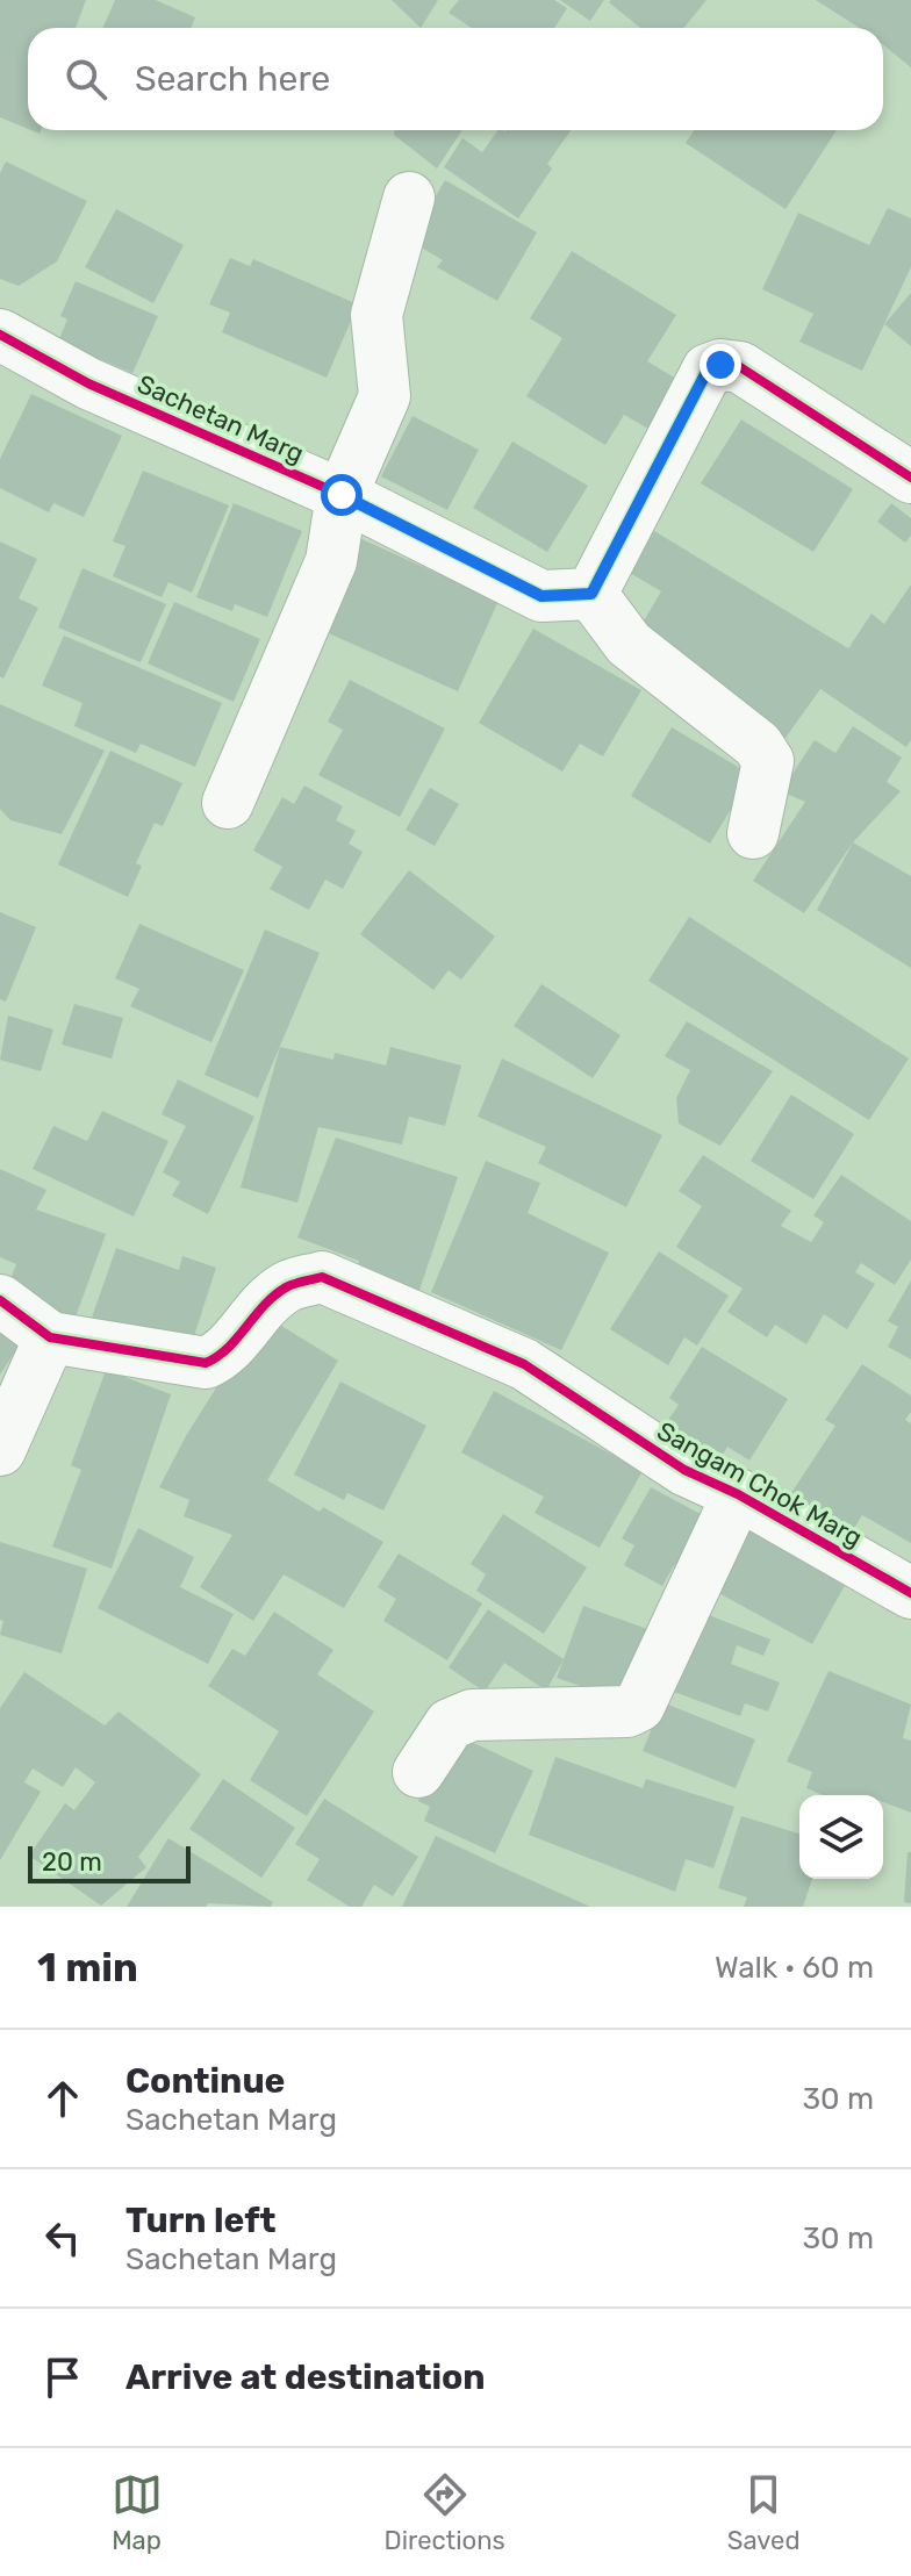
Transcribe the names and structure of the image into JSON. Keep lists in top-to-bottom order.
{
  "streets": {
    "street": ["Sachetan Marg", "Sangam Chok Marg"]
  },
  "scale_bar": "20 m",
  "page": {
    "search": "Search here",
    "scale": "20 m",
    "heading": ["1 min", "Walk · 60 m"],
    "list": [
      ["Continue", "Sachetan Marg", "30 m"],
      ["Turn left", "Sachetan Marg", "30 m"],
      "Arrive at destination"
    ],
    "nav": ["Map", "Directions", "Saved"]
  }
}
